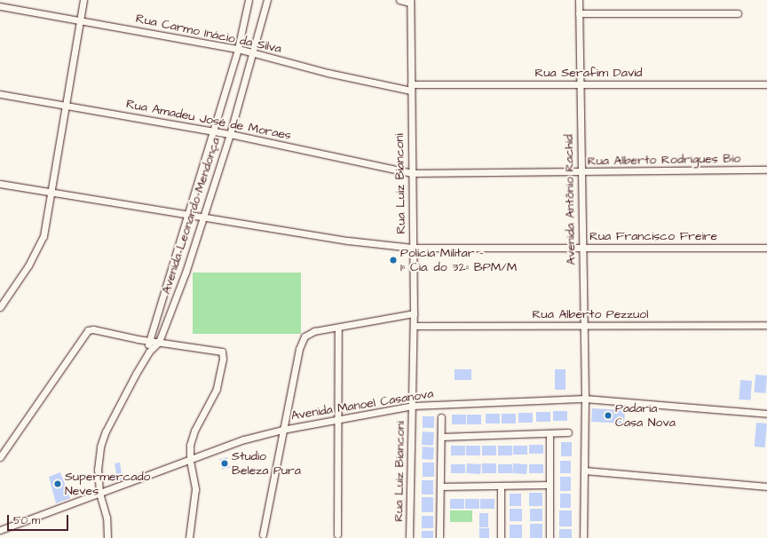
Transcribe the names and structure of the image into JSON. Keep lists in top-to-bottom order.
{
  "streets": {
    "street": [
      "Rua Carmo Inácio da Silva",
      "Rua Serafim David",
      "Rua Amadeu José de Moraes",
      "Rua Alberto Rodrigues Bio",
      "Rua Luiz Bianconi",
      "Avenida Antônio Rachid",
      "Avenida Leonardo Mendonça",
      "Rua Francisco Freire",
      "Rua Alberto Pezzuol",
      "Avenida Manoel Casanova"
    ]
  },
  "crossings": [
    ["Rua Carmo Inácio da Silva", "Rua Serafim David"],
    ["Rua Carmo Inácio da Silva", "Rua Luiz Bianconi"],
    ["Rua Carmo Inácio da Silva", "Avenida Leonardo Mendonça"],
    ["Rua Serafim David", "Rua Luiz Bianconi"],
    ["Rua Serafim David", "Avenida Antônio Rachid"],
    ["Rua Amadeu José de Moraes", "Rua Alberto Rodrigues Bio"],
    ["Rua Amadeu José de Moraes", "Rua Luiz Bianconi"],
    ["Rua Amadeu José de Moraes", "Avenida Leonardo Mendonça"],
    ["Rua Alberto Rodrigues Bio", "Rua Luiz Bianconi"],
    ["Rua Alberto Rodrigues Bio", "Avenida Antônio Rachid"],
    ["Rua Luiz Bianconi", "Rua Francisco Freire"],
    ["Rua Luiz Bianconi", "Rua Alberto Pezzuol"],
    ["Rua Luiz Bianconi", "Avenida Manoel Casanova"],
    ["Avenida Antônio Rachid", "Rua Francisco Freire"],
    ["Avenida Antônio Rachid", "Rua Alberto Pezzuol"],
    ["Avenida Antônio Rachid", "Avenida Manoel Casanova"],
    ["Avenida Leonardo Mendonça", "Rua Francisco Freire"],
    ["Avenida Leonardo Mendonça", "Avenida Manoel Casanova"]
  ],
  "places": [
    "Polícia Militar - 1ª Cia. do 32º BPM/M",
    "Padaria Casa Nova",
    "Studio Beleza Pura",
    "Supermercado Neves"
  ],
  "scale_bar": "50 m"
}
